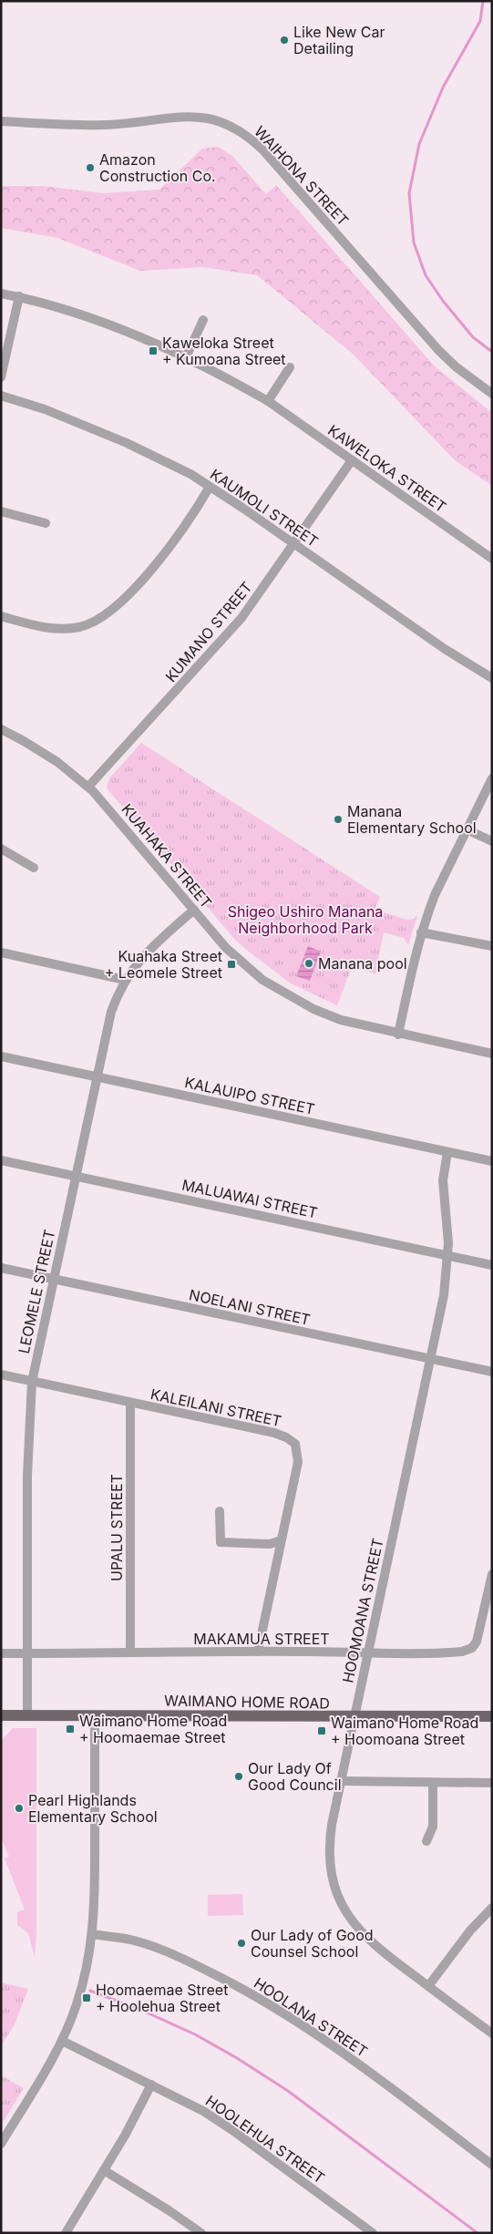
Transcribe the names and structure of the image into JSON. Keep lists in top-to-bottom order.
{
  "streets": {
    "main road": ["WAIMANO HOME ROAD"],
    "street": [
      "WAIHONA STREET",
      "KAWELOKA STREET",
      "KAUMOLI STREET",
      "KUMANO STREET",
      "KUAHAKA STREET",
      "KALAUIPO STREET",
      "MALUAWAI STREET",
      "LEOMELE STREET",
      "NOELANI STREET",
      "KALEILANI STREET",
      "UPALU STREET",
      "HOOMOANA STREET",
      "MAKAMUA STREET",
      "HOOLANA STREET",
      "HOOLEHUA STREET"
    ]
  },
  "crossings": [
    ["KAWELOKA STREET", "KUMANO STREET"],
    ["KAUMOLI STREET", "KUMANO STREET"],
    ["KUMANO STREET", "KUAHAKA STREET"],
    ["KUAHAKA STREET", "LEOMELE STREET"],
    ["KALAUIPO STREET", "LEOMELE STREET"],
    ["KALAUIPO STREET", "HOOMOANA STREET"],
    ["MALUAWAI STREET", "LEOMELE STREET"],
    ["MALUAWAI STREET", "HOOMOANA STREET"],
    ["LEOMELE STREET", "NOELANI STREET"],
    ["LEOMELE STREET", "KALEILANI STREET"],
    ["LEOMELE STREET", "MAKAMUA STREET"],
    ["LEOMELE STREET", "WAIMANO HOME ROAD"],
    ["NOELANI STREET", "HOOMOANA STREET"],
    ["KALEILANI STREET", "UPALU STREET"],
    ["KALEILANI STREET", "MAKAMUA STREET"],
    ["UPALU STREET", "MAKAMUA STREET"],
    ["HOOMOANA STREET", "MAKAMUA STREET"],
    ["HOOMOANA STREET", "WAIMANO HOME ROAD"]
  ],
  "parks": ["Shigeo Ushiro Manana Neighborhood Park"],
  "places": {
    "other": [
      "Like New Car Detailing",
      "Amazon Construction Co.",
      "Manana Elementary School",
      "Manana pool",
      "Our Lady Of Good Council",
      "Pearl Highlands Elementary School",
      "Our Lady of Good Counsel School"
    ],
    "transit": [
      "Kaweloka Street + Kumoana Street",
      "Kuahaka Street + Leomele Street",
      "Waimano Home Road + Hoomaemae Street",
      "Waimano Home Road + Hoomoana Street",
      "Hoomaemae Street + Hoolehua Street"
    ]
  }
}
